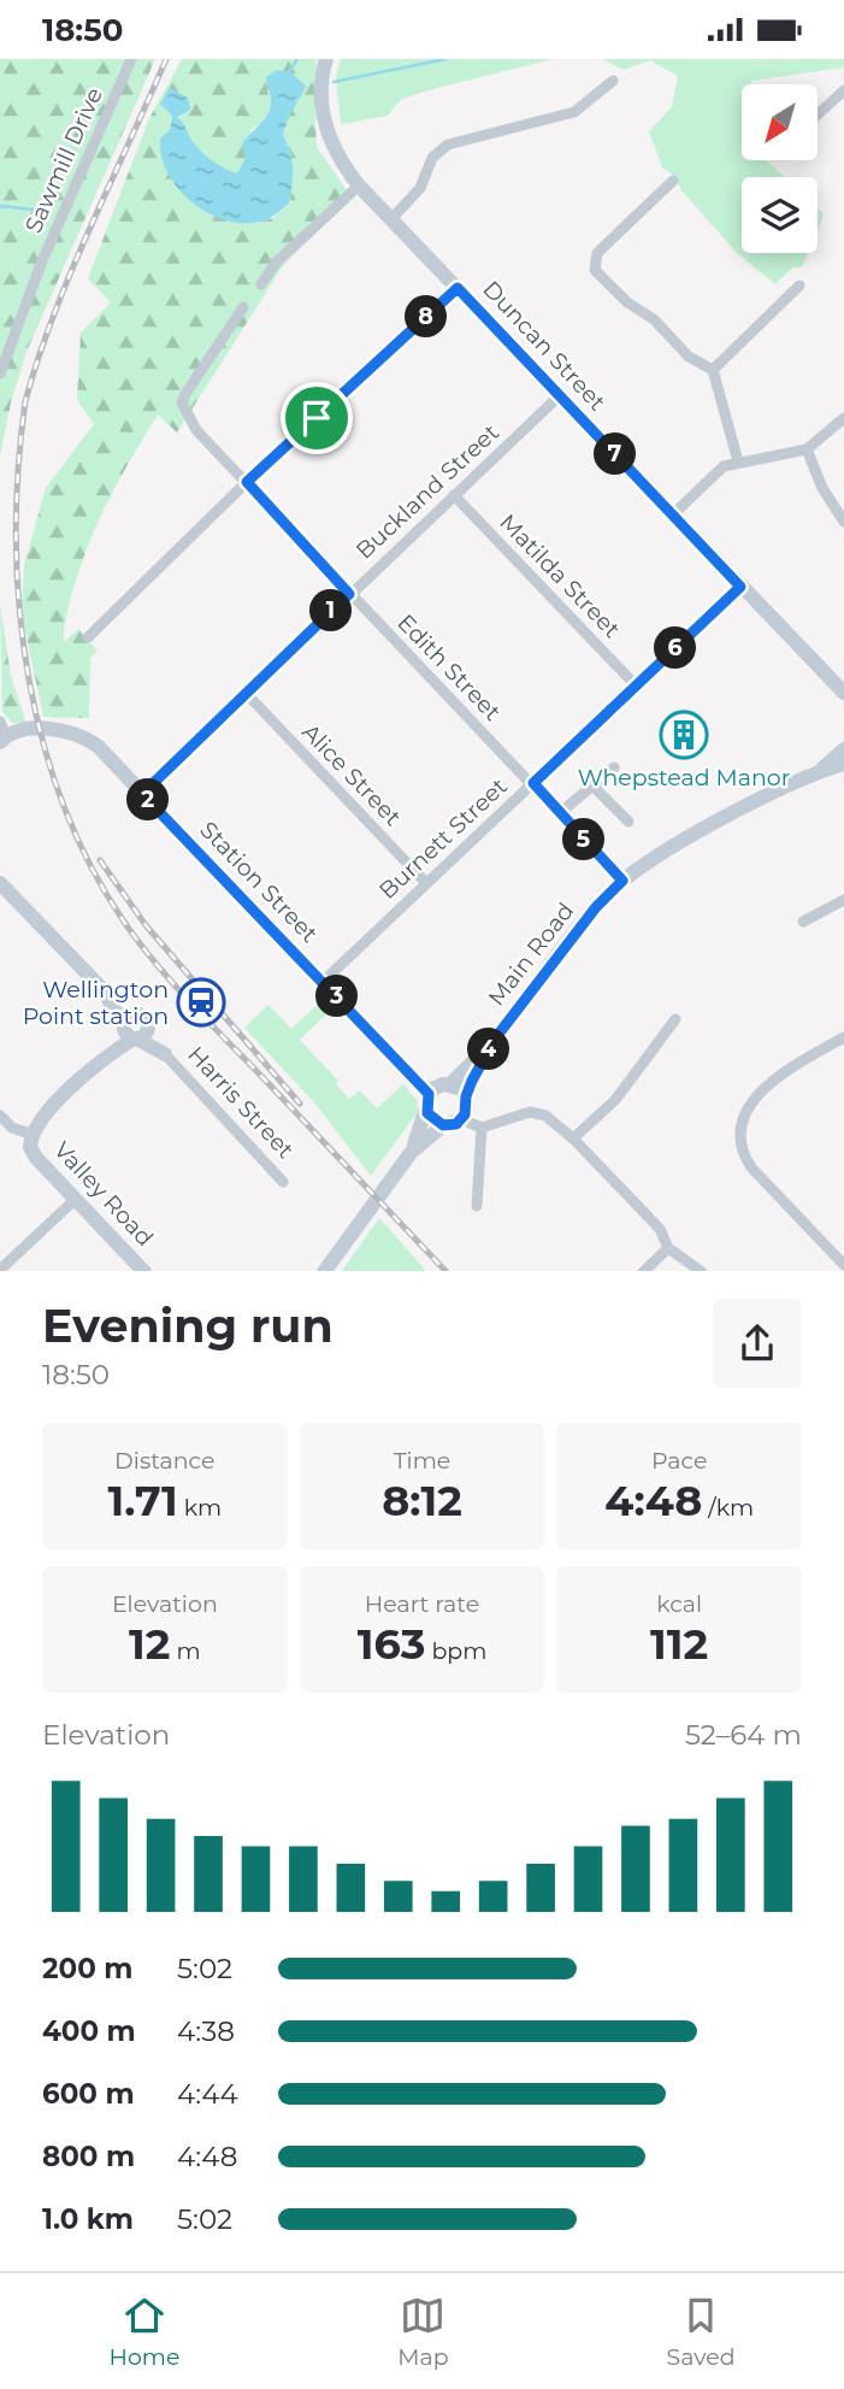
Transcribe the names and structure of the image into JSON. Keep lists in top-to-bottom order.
{
  "streets": {
    "street": [
      "Sawmill Drive",
      "Duncan Street",
      "Buckland Street",
      "Matilda Street",
      "Edith Street",
      "Alice Street",
      "Burnett Street",
      "Station Street",
      "Main Road",
      "Harris Street",
      "Valley Road"
    ]
  },
  "crossings": [
    ["Duncan Street", "Buckland Street"],
    ["Duncan Street", "Burnett Street"],
    ["Buckland Street", "Matilda Street"],
    ["Buckland Street", "Edith Street"],
    ["Buckland Street", "Alice Street"],
    ["Buckland Street", "Station Street"],
    ["Matilda Street", "Burnett Street"],
    ["Edith Street", "Burnett Street"],
    ["Edith Street", "Main Road"],
    ["Alice Street", "Burnett Street"],
    ["Burnett Street", "Station Street"],
    ["Station Street", "Main Road"]
  ],
  "places": {
    "building": ["Whepstead Manor"],
    "station": ["Wellington Point station"]
  },
  "north": "bottom left",
  "page": {
    "status": "18:50",
    "pins": [
      "8",
      "7",
      "1",
      "6",
      "2",
      "5",
      "3",
      "4"
    ],
    "heading": ["Evening run", "18:50"],
    "stats": [
      ["Distance", "1.71 km"],
      ["Time", "8:12"],
      ["Pace", "4:48 /km"],
      ["Elevation", "12 m"],
      ["Heart rate", "163 bpm"],
      ["kcal", "112"]
    ],
    "chart": ["Elevation", "52–64 m"],
    "list": [
      {
        "name": "200 m",
        "note": "5:02"
      },
      {
        "name": "400 m",
        "note": "4:38"
      },
      {
        "name": "600 m",
        "note": "4:44"
      },
      {
        "name": "800 m",
        "note": "4:48"
      },
      {
        "name": "1.0 km",
        "note": "5:02"
      }
    ],
    "tabs": ["Home", "Map", "Saved"]
  }
}
